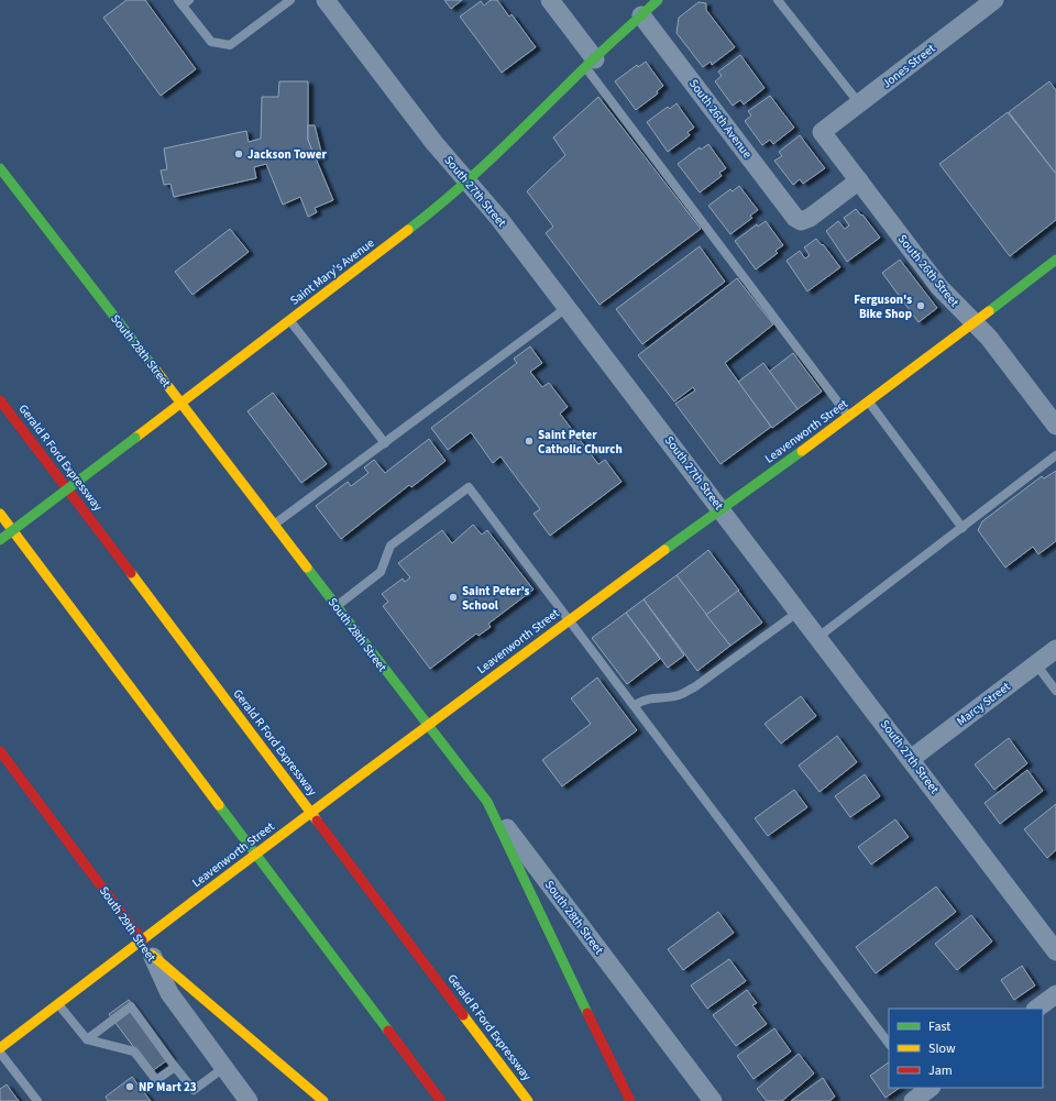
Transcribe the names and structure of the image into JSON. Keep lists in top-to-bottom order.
{
  "streets": {
    "main road": [
      "Saint Mary's Avenue",
      "South 28th Street",
      "Leavenworth Street",
      "Gerald R Ford Expressway",
      "South 29th Street"
    ],
    "street": [
      "Jones Street",
      "South 26th Avenue",
      "South 27th Street",
      "South 26th Street",
      "Marcy Street"
    ]
  },
  "crossings": [
    ["Jones Street", "South 26th Street"],
    ["South 26th Avenue", "South 26th Street"],
    ["South 26th Avenue", "Saint Mary's Avenue"],
    ["South 27th Street", "Saint Mary's Avenue"],
    ["South 27th Street", "Leavenworth Street"],
    ["South 27th Street", "Marcy Street"],
    ["South 26th Street", "Leavenworth Street"],
    ["Saint Mary's Avenue", "South 28th Street"],
    ["South 28th Street", "Leavenworth Street"],
    ["Leavenworth Street", "South 29th Street"]
  ],
  "places": [
    "Jackson Tower",
    "Ferguson's Bike Shop",
    "Saint Peter Catholic Church",
    "Saint Peter’s School",
    "NP Mart 23"
  ],
  "legend": ["Fast", "Slow", "Jam"]
}
